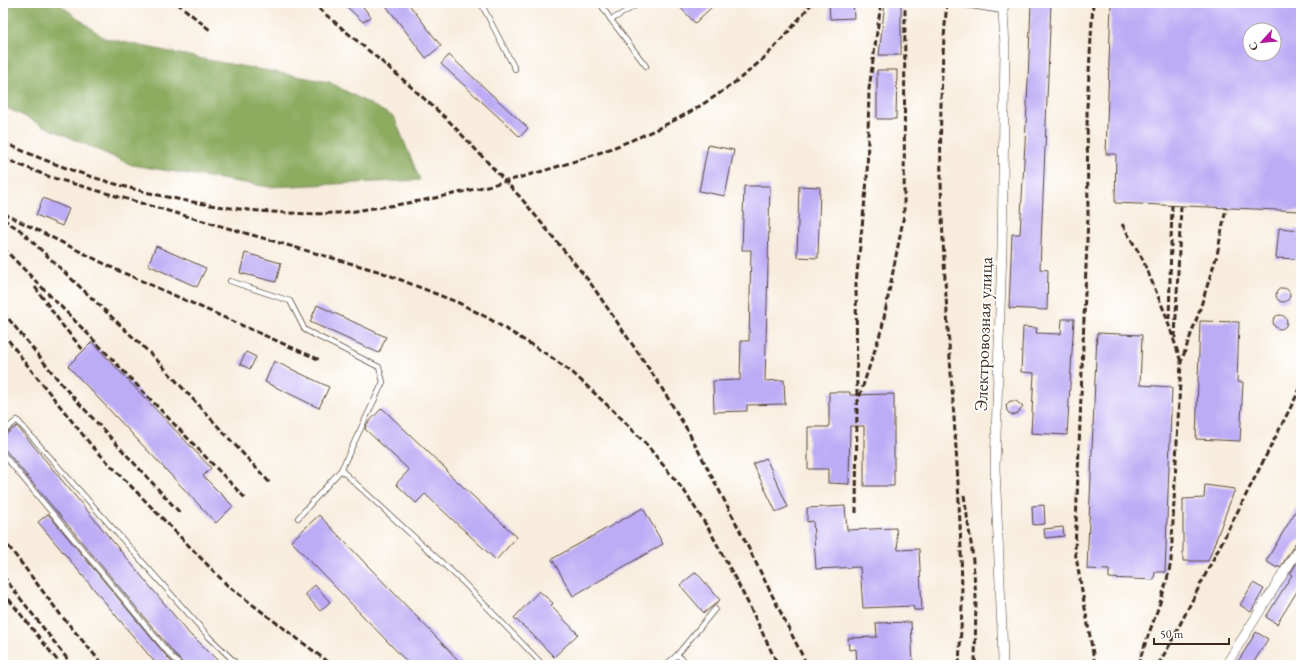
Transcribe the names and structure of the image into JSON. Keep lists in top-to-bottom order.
{
  "streets": {
    "street": ["Электровозная улица"]
  },
  "scale_bar": "50 m",
  "north": "bottom left"
}
